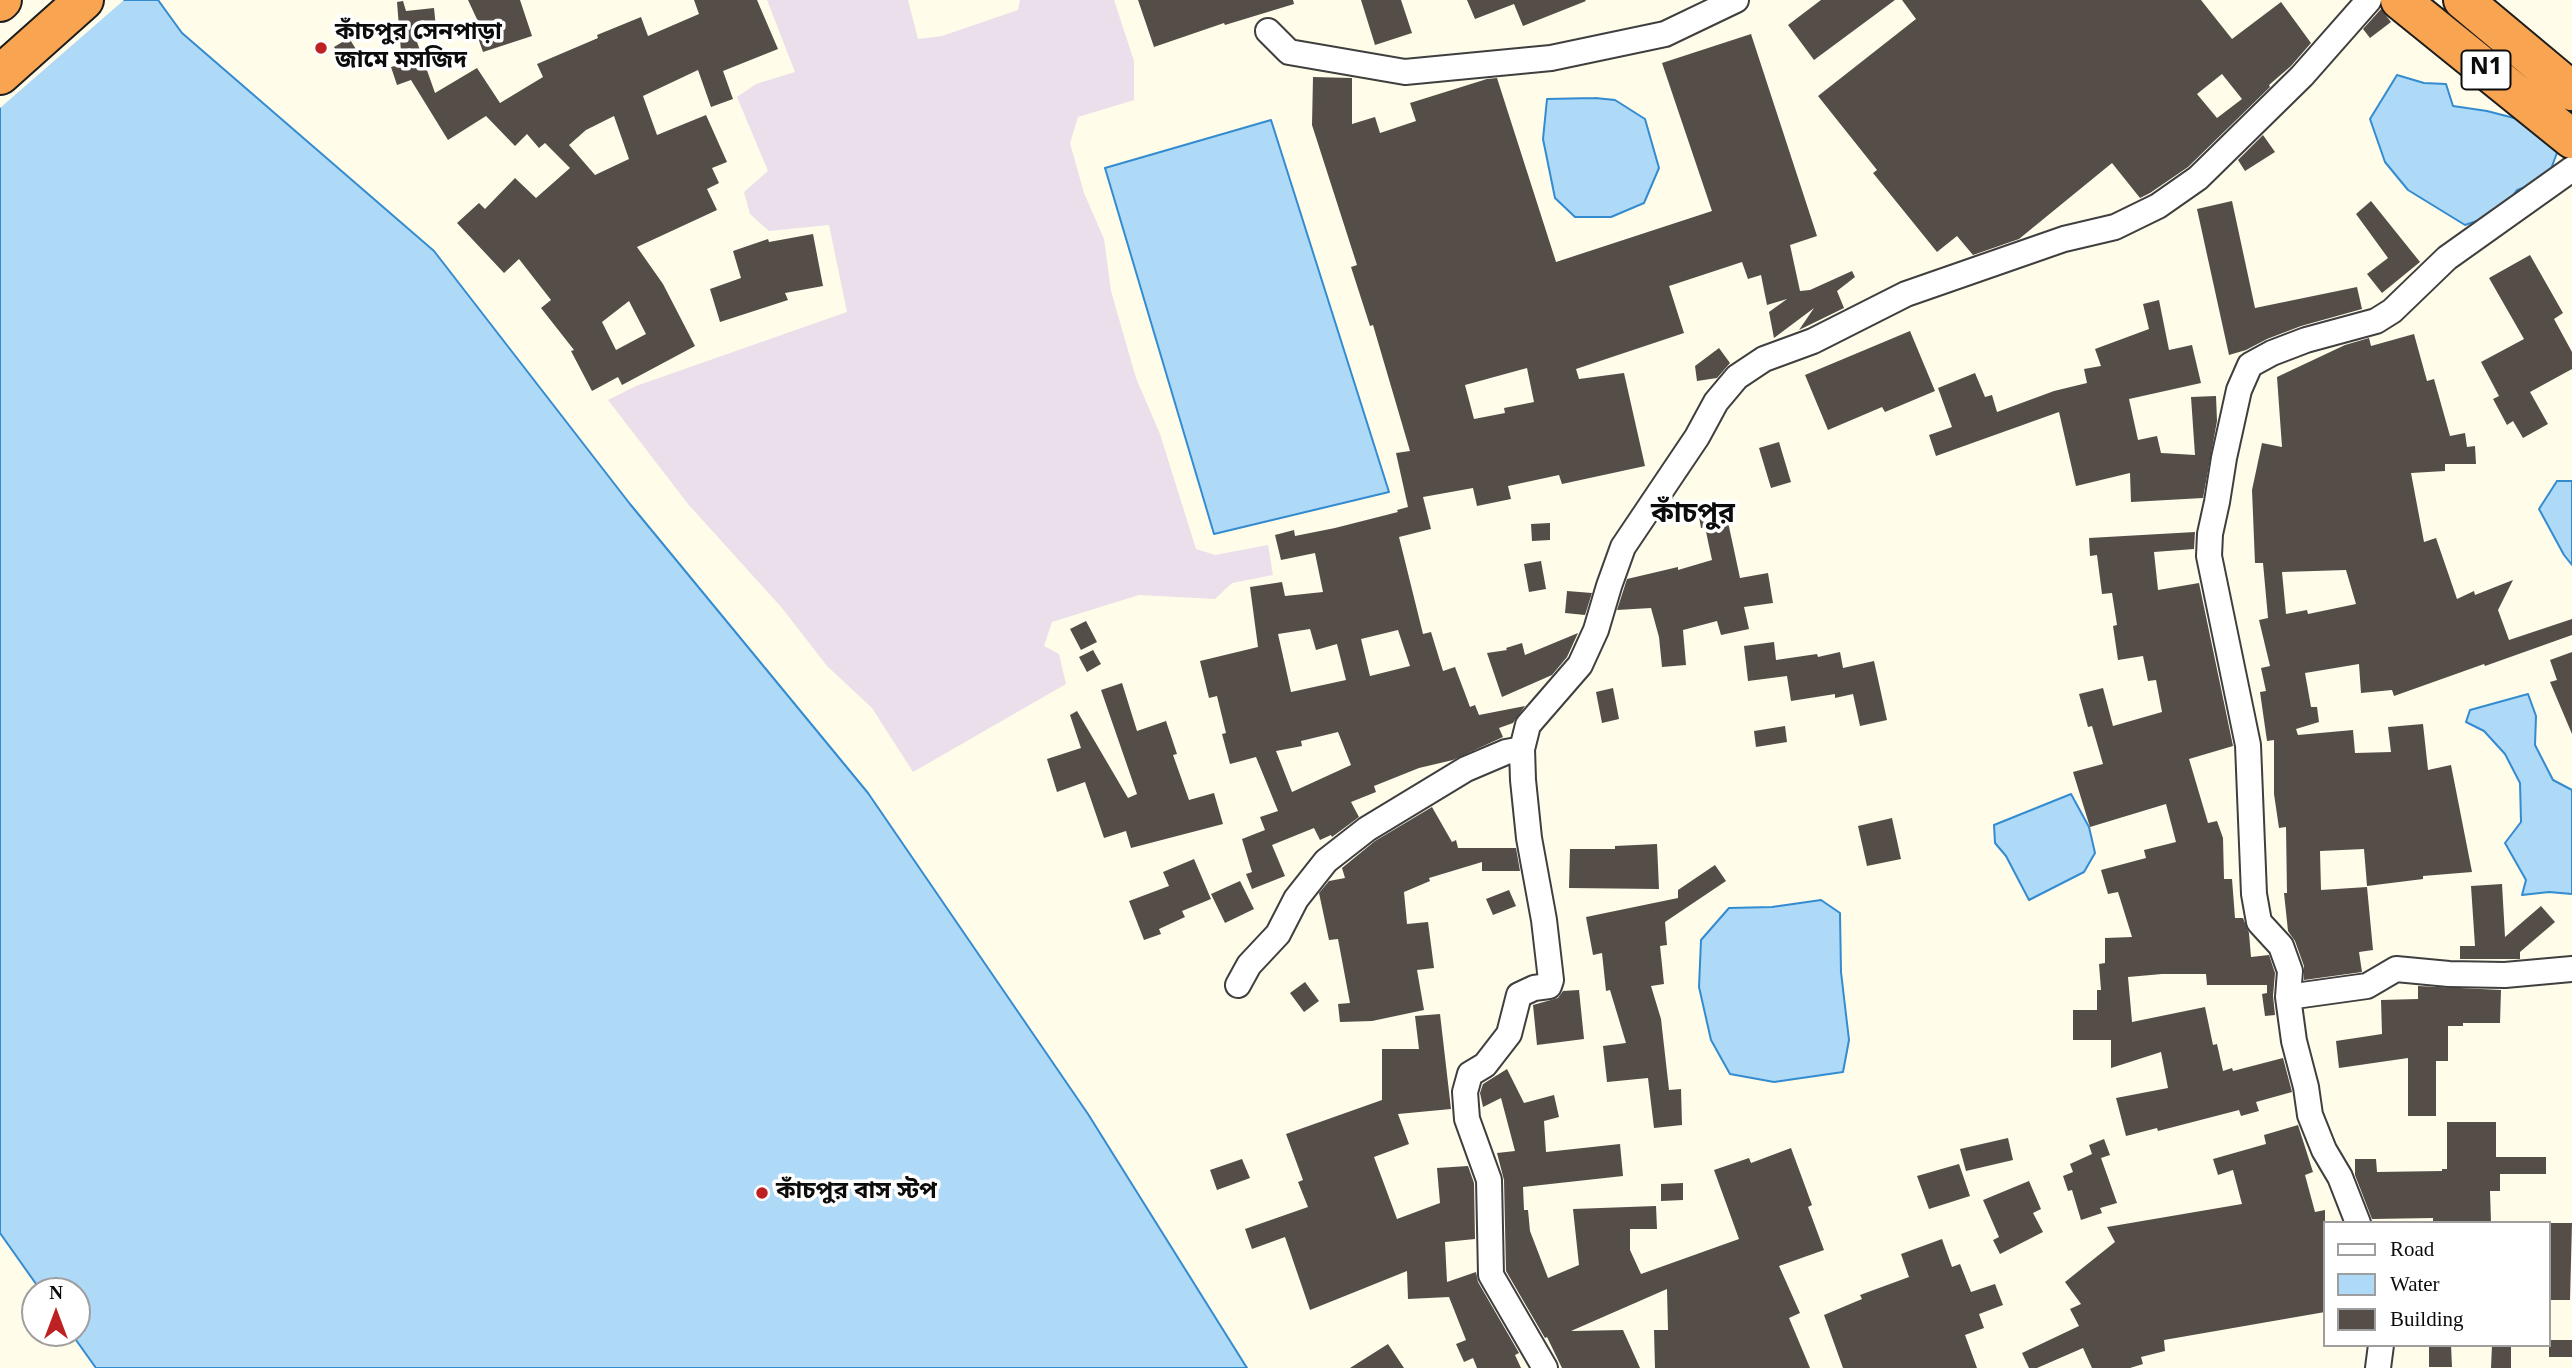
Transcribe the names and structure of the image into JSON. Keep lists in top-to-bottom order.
{
  "streets": {
    "highway": ["N1"]
  },
  "districts": ["কাঁচপুর"],
  "places": ["কাঁচপুর সেনপাড়া জামে মসজিদ", "কাঁচপুর বাস স্টপ"],
  "legend": ["Road", "Water", "Building"],
  "north": "top"
}
